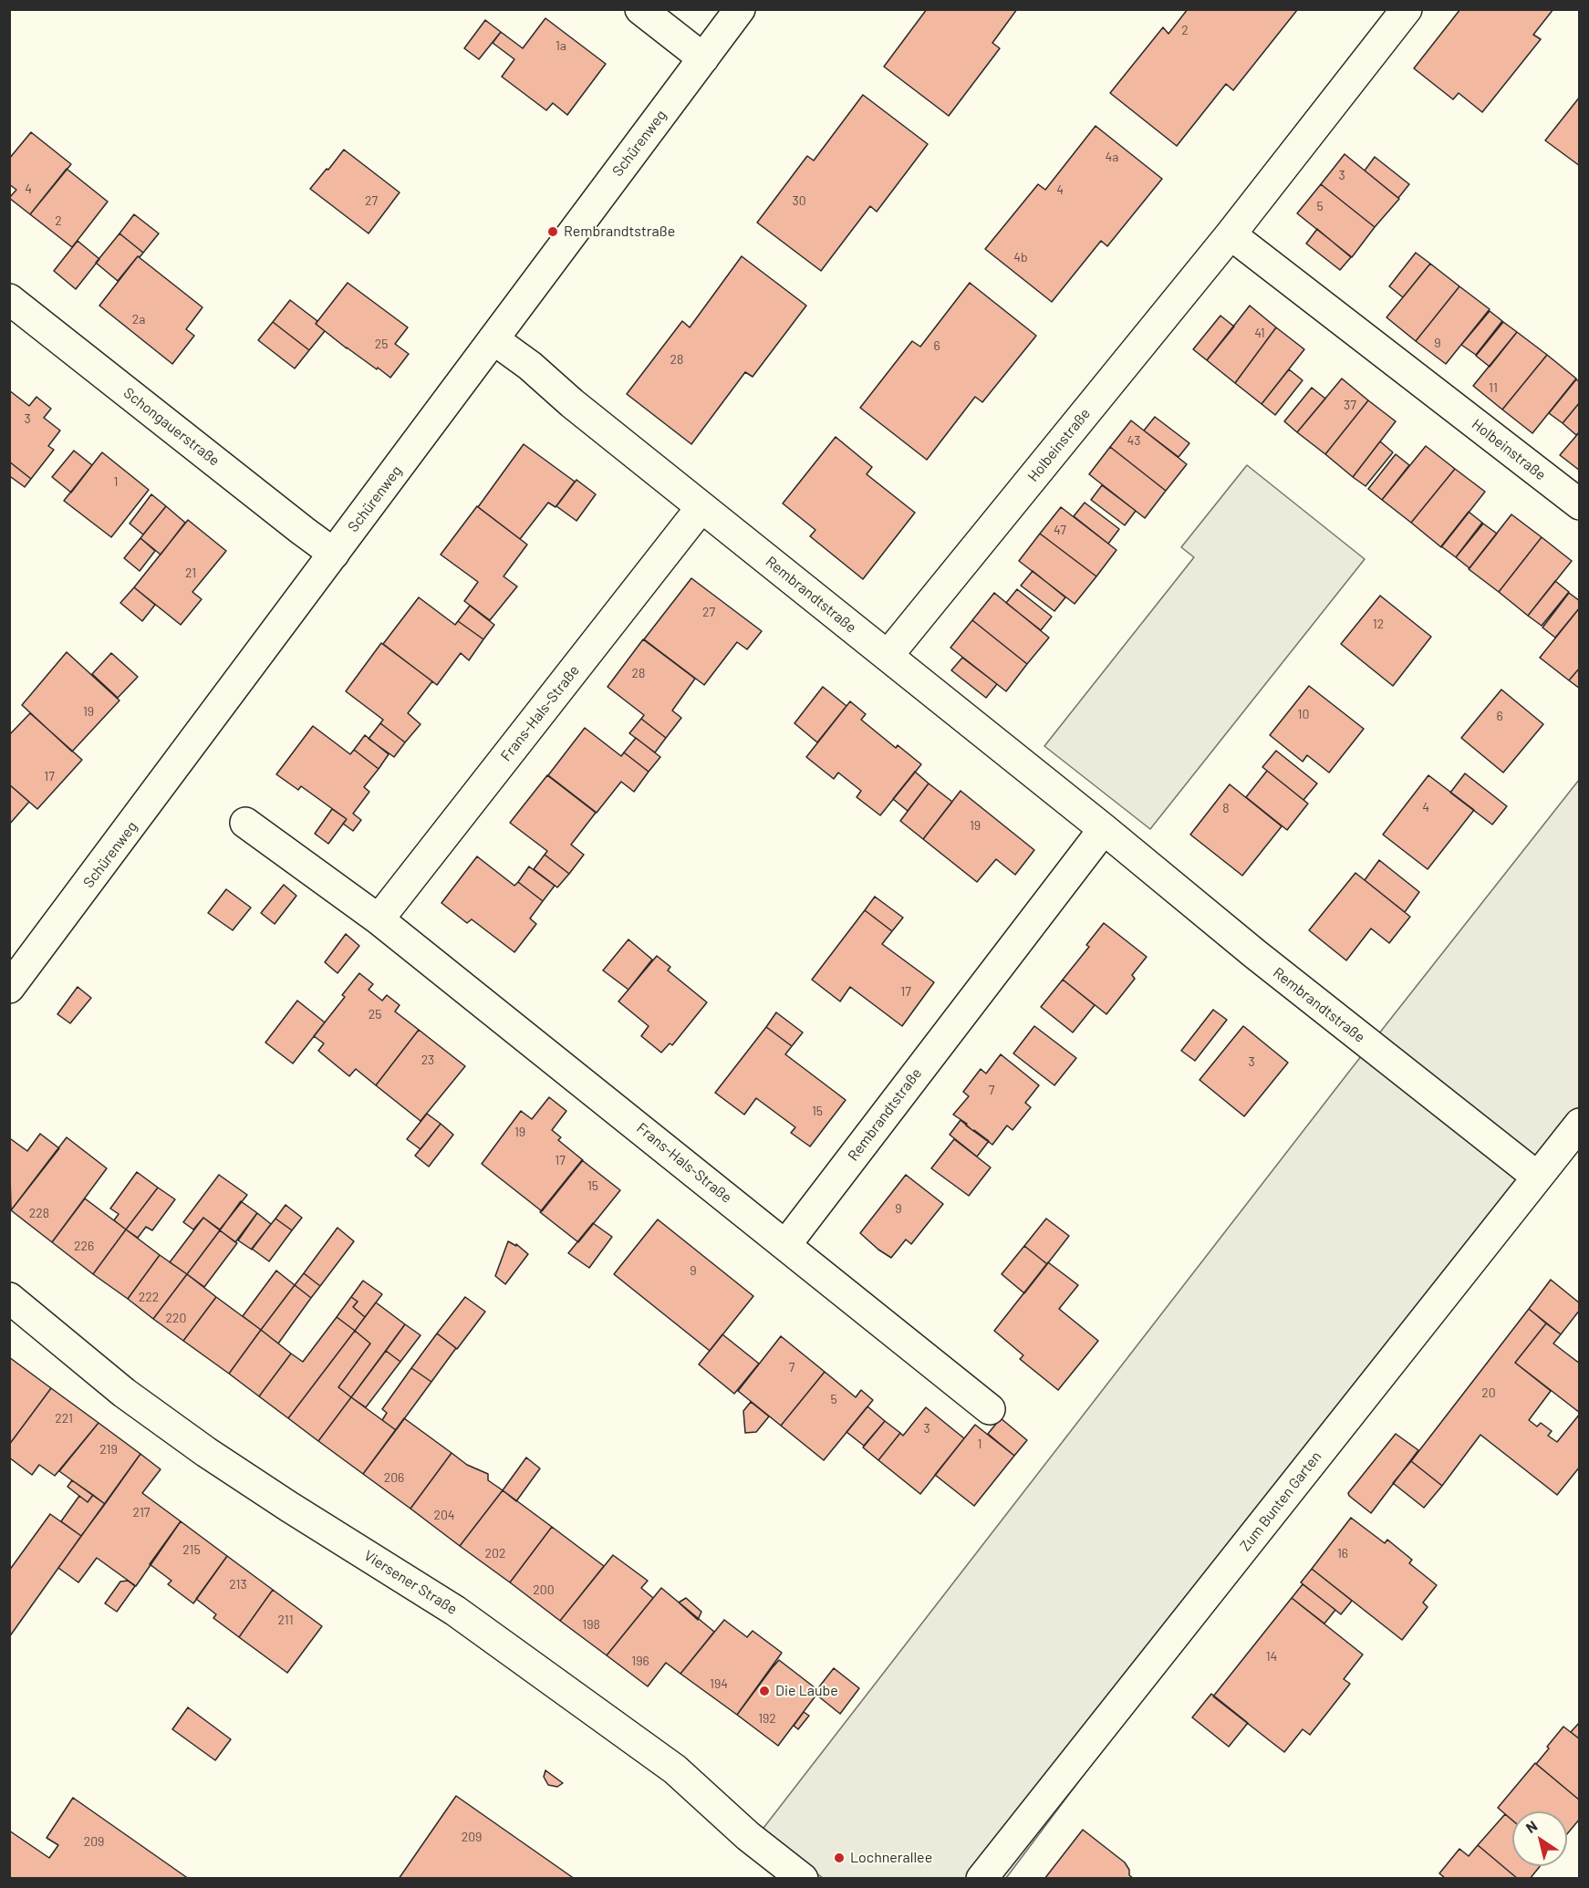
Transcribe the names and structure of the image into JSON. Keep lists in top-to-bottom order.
{
  "streets": {
    "street": [
      "Schürenweg",
      "Schongauerstraße",
      "Holbeinstraße",
      "Rembrandtstraße",
      "Frans-Hals-Straße",
      "Zum Bunten Garten",
      "Viersener Straße"
    ]
  },
  "crossings": [
    ["Schürenweg", "Schongauerstraße"],
    ["Schürenweg", "Rembrandtstraße"],
    ["Holbeinstraße", "Rembrandtstraße"],
    ["Rembrandtstraße", "Frans-Hals-Straße"],
    ["Rembrandtstraße", "Zum Bunten Garten"]
  ],
  "places": ["Rembrandtstraße", "Die Laube", "Lochnerallee"],
  "house_numbers": [
    "2",
    "1a",
    "4a",
    "3",
    "4",
    "4",
    "27",
    "30",
    "5",
    "2",
    "4b",
    "2a",
    "41",
    "9",
    "25",
    "6",
    "28",
    "11",
    "37",
    "3",
    "43",
    "1",
    "47",
    "21",
    "27",
    "12",
    "28",
    "19",
    "10",
    "6",
    "17",
    "4",
    "8",
    "19",
    "17",
    "25",
    "23",
    "3",
    "7",
    "15",
    "19",
    "17",
    "15",
    "9",
    "228",
    "226",
    "9",
    "222",
    "220",
    "7",
    "20",
    "5",
    "221",
    "3",
    "1",
    "219",
    "206",
    "217",
    "204",
    "215",
    "202",
    "16",
    "213",
    "200",
    "211",
    "198",
    "14",
    "196",
    "194",
    "192",
    "209",
    "209"
  ],
  "north": "top left"
}
